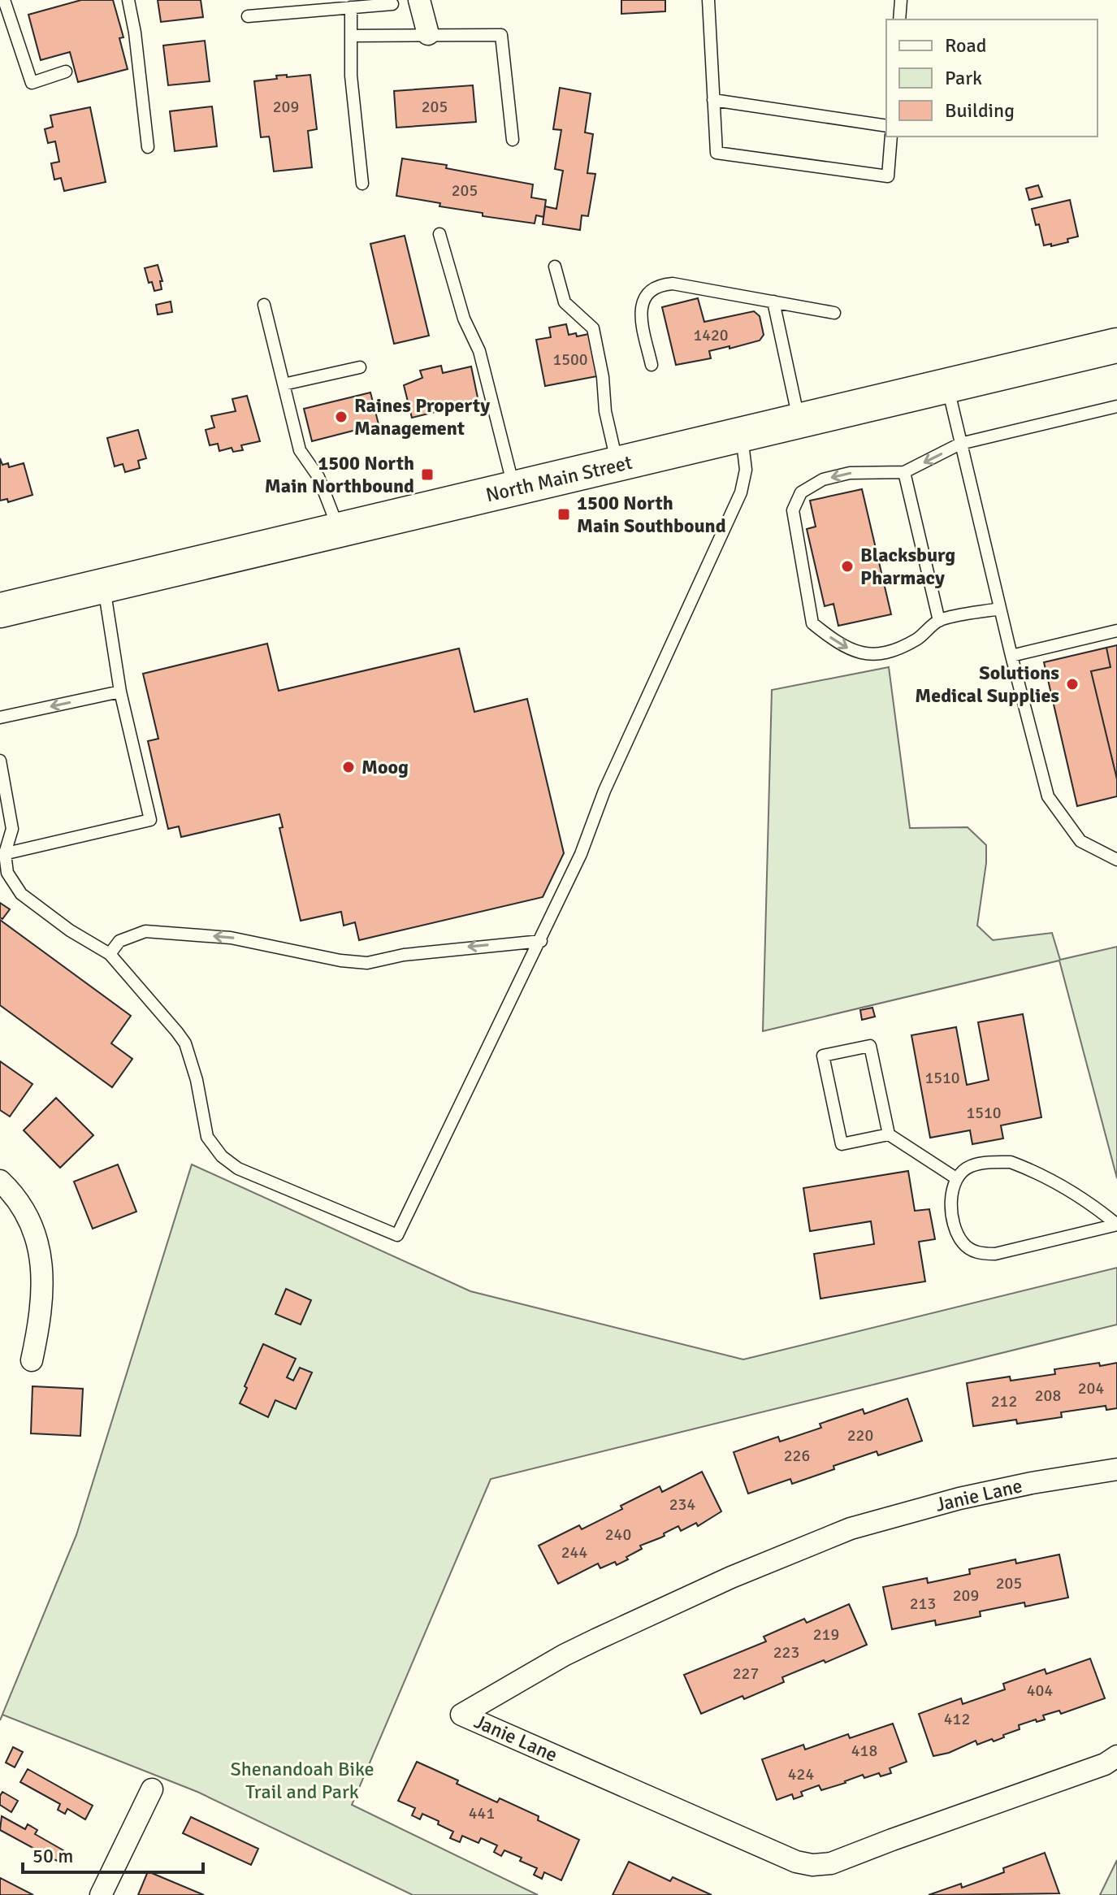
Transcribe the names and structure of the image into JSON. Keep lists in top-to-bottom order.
{
  "streets": {
    "main road": ["North Main Street"],
    "street": ["Janie Lane"]
  },
  "parks": ["Shenandoah Bike Trail and Park"],
  "places": {
    "other": [
      "Raines Property Management",
      "Blacksburg Pharmacy",
      "Solutions Medical Supplies",
      "Moog"
    ],
    "transit": ["1500 North Main Northbound", "1500 North Main Southbound"]
  },
  "house_numbers": [
    "209",
    "205",
    "205",
    "1420",
    "1500",
    "1510",
    "1510",
    "204",
    "208",
    "212",
    "220",
    "226",
    "234",
    "240",
    "244",
    "205",
    "209",
    "213",
    "219",
    "223",
    "227",
    "404",
    "412",
    "418",
    "424",
    "441"
  ],
  "legend": ["Road", "Park", "Building"],
  "scale_bar": "50 m"
}
